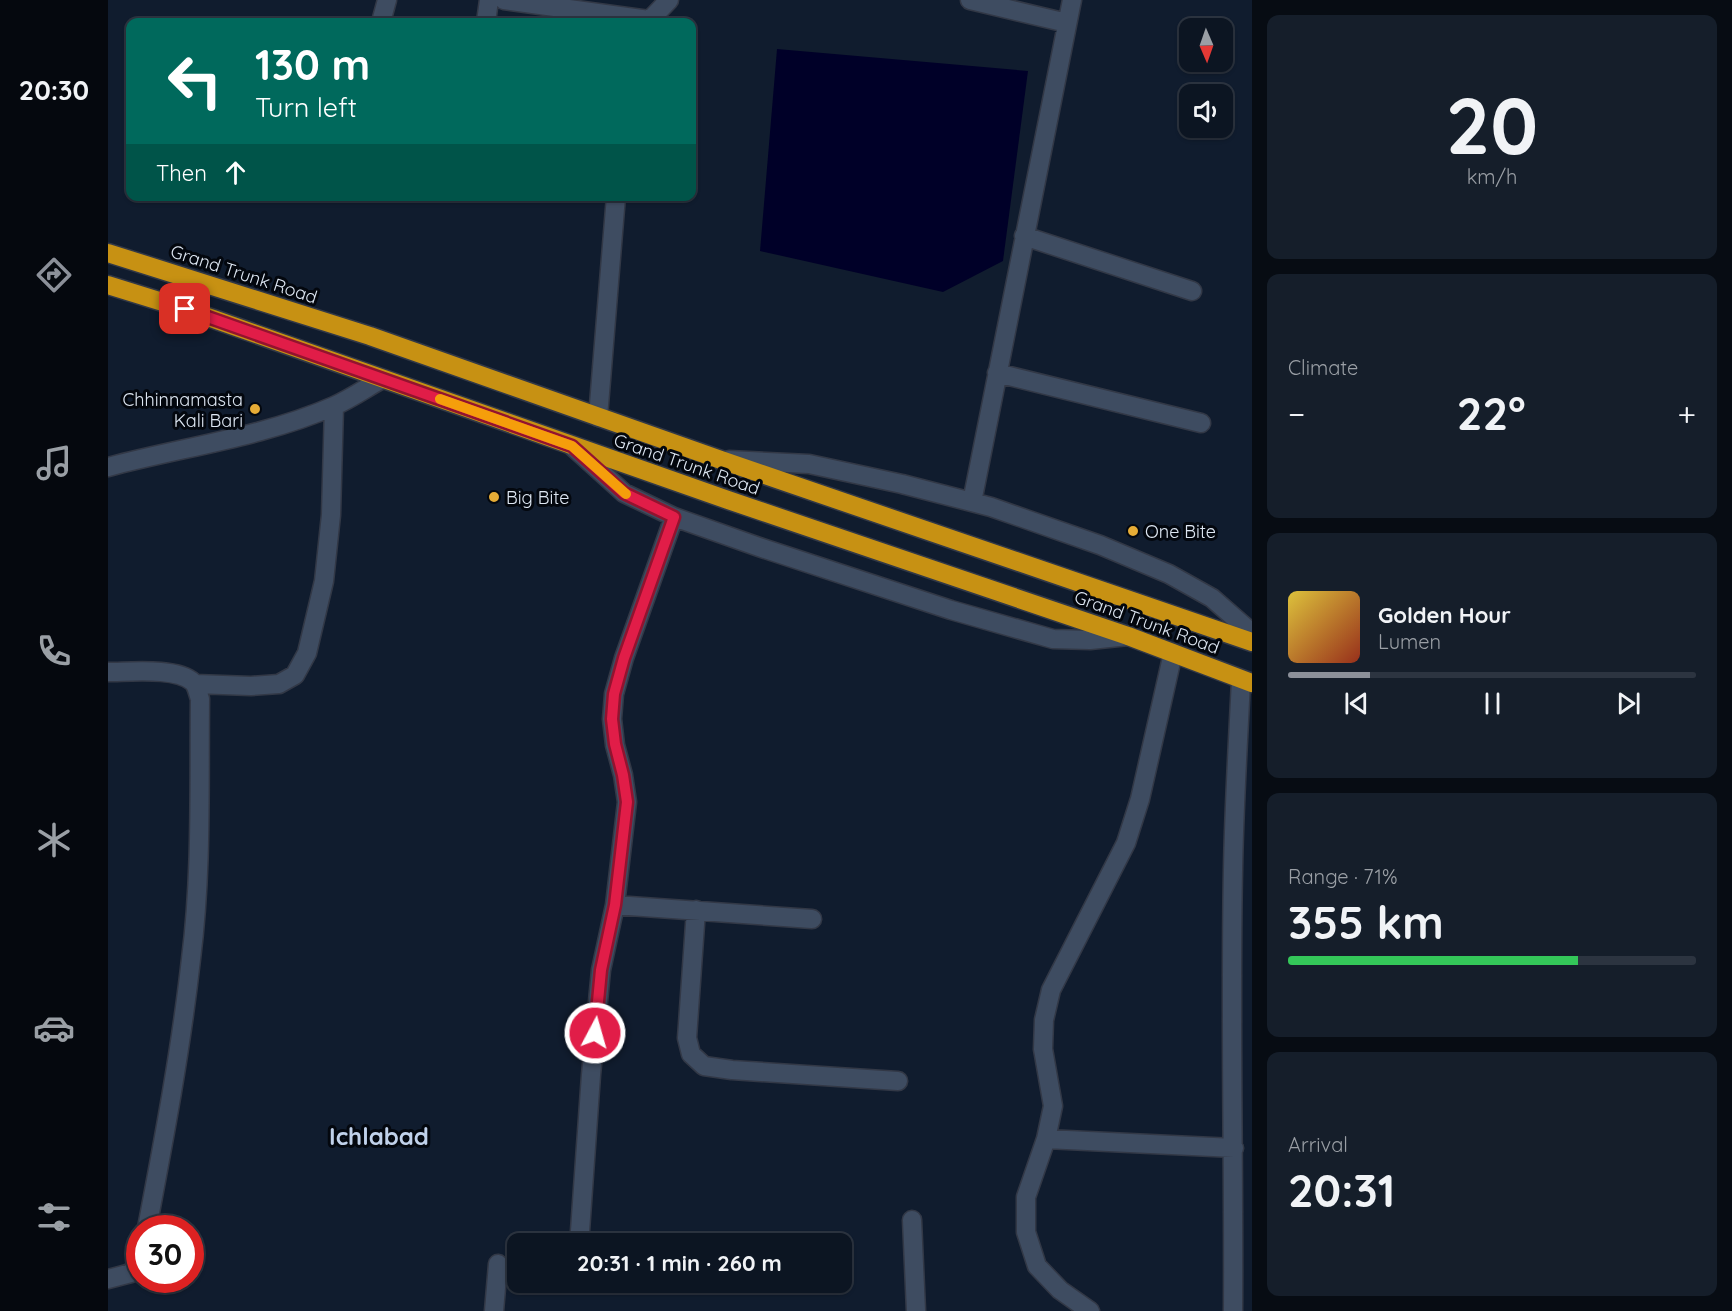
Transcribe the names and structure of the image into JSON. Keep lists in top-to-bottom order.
{
  "streets": {
    "highway": ["Grand Trunk Road"]
  },
  "districts": ["Ichlabad"],
  "places": ["Chhinnamasta Kali Bari", "Big Bite", "One Bite"],
  "north": "bottom",
  "page": {
    "tabs": "20:30",
    "tile": [
      ["20", "km/h"],
      "Climate",
      ["Range · 71%", "355 km"],
      ["Arrival", "20:31"]
    ],
    "turn": ["130 m", "Turn left"],
    "then": "Then",
    "heat": ["−", "22°", "+"],
    "song": ["Golden Hour", "Lumen"],
    "limit": "30",
    "trip": "20:31 · 1 min · 260 m"
  }
}
